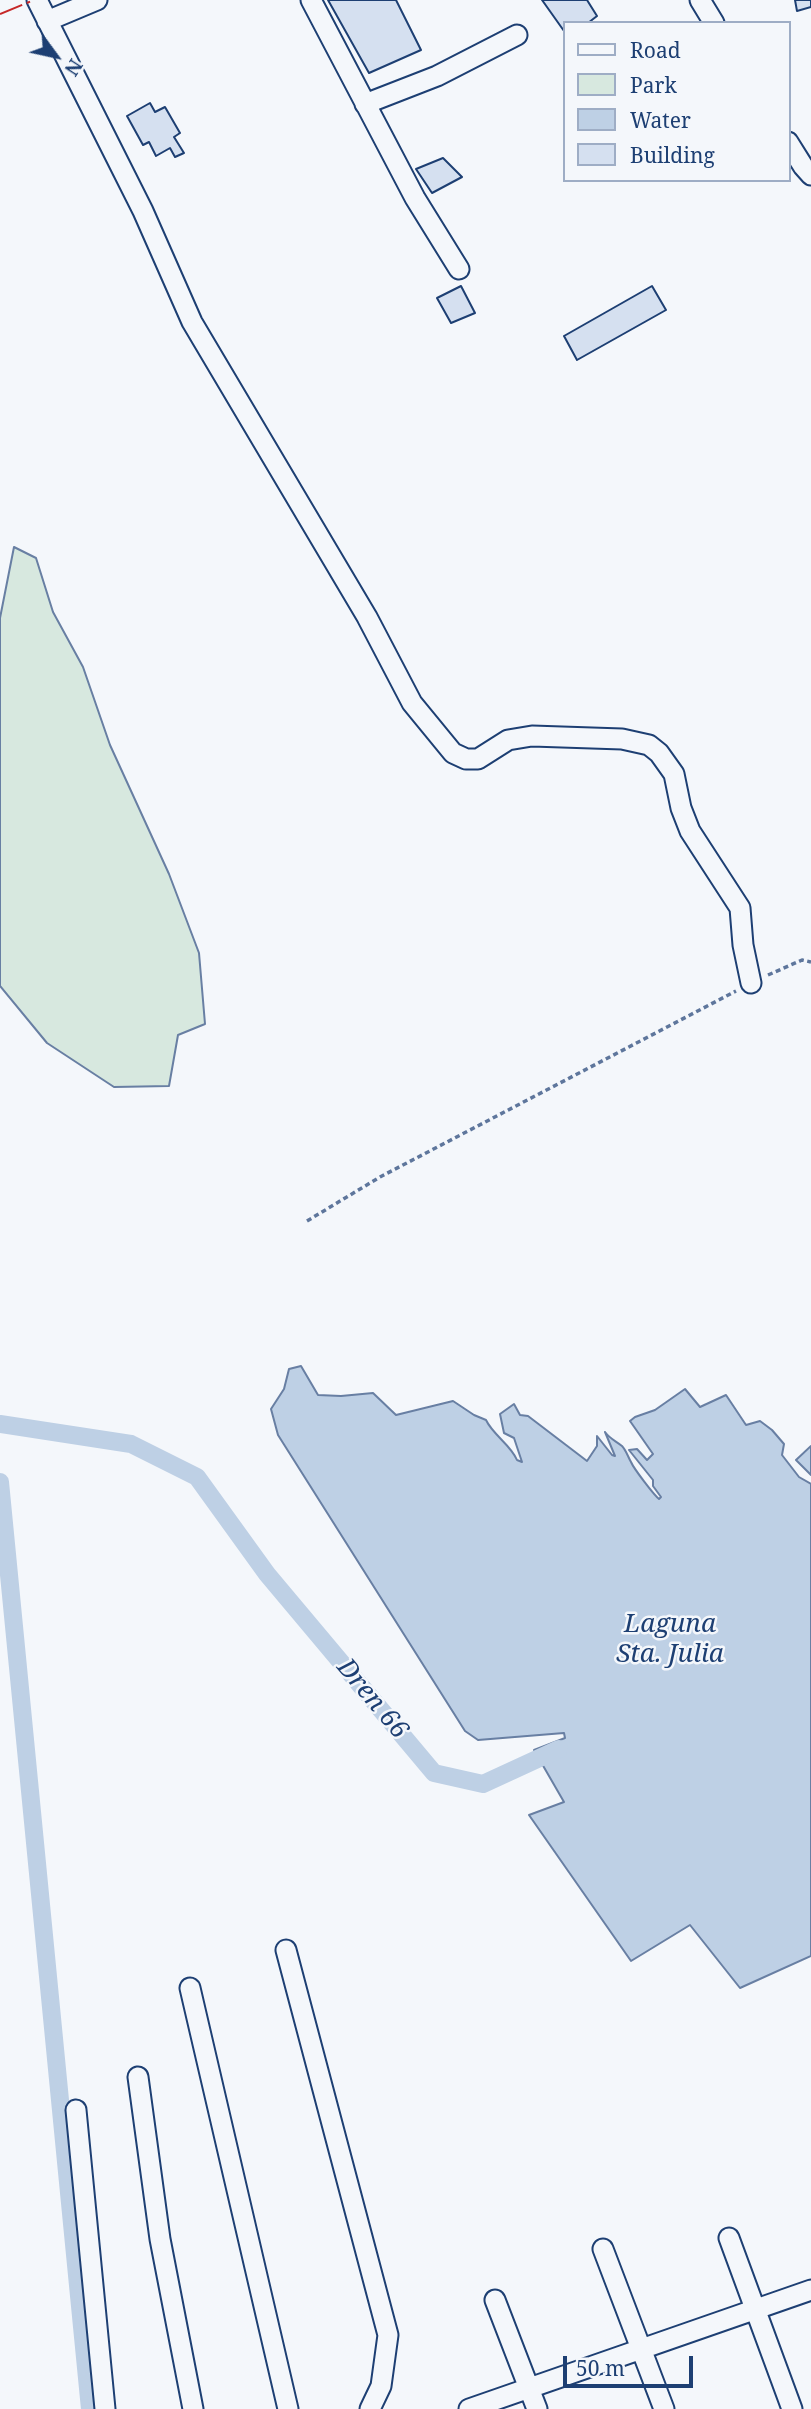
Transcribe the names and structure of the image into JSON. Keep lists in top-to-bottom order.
{
  "water": ["Laguna Sta. Julia", "Dren 66"],
  "legend": [
    "Road",
    "Park",
    "Water",
    "Building"
  ],
  "scale_bar": "50 m",
  "north": "bottom right"
}
